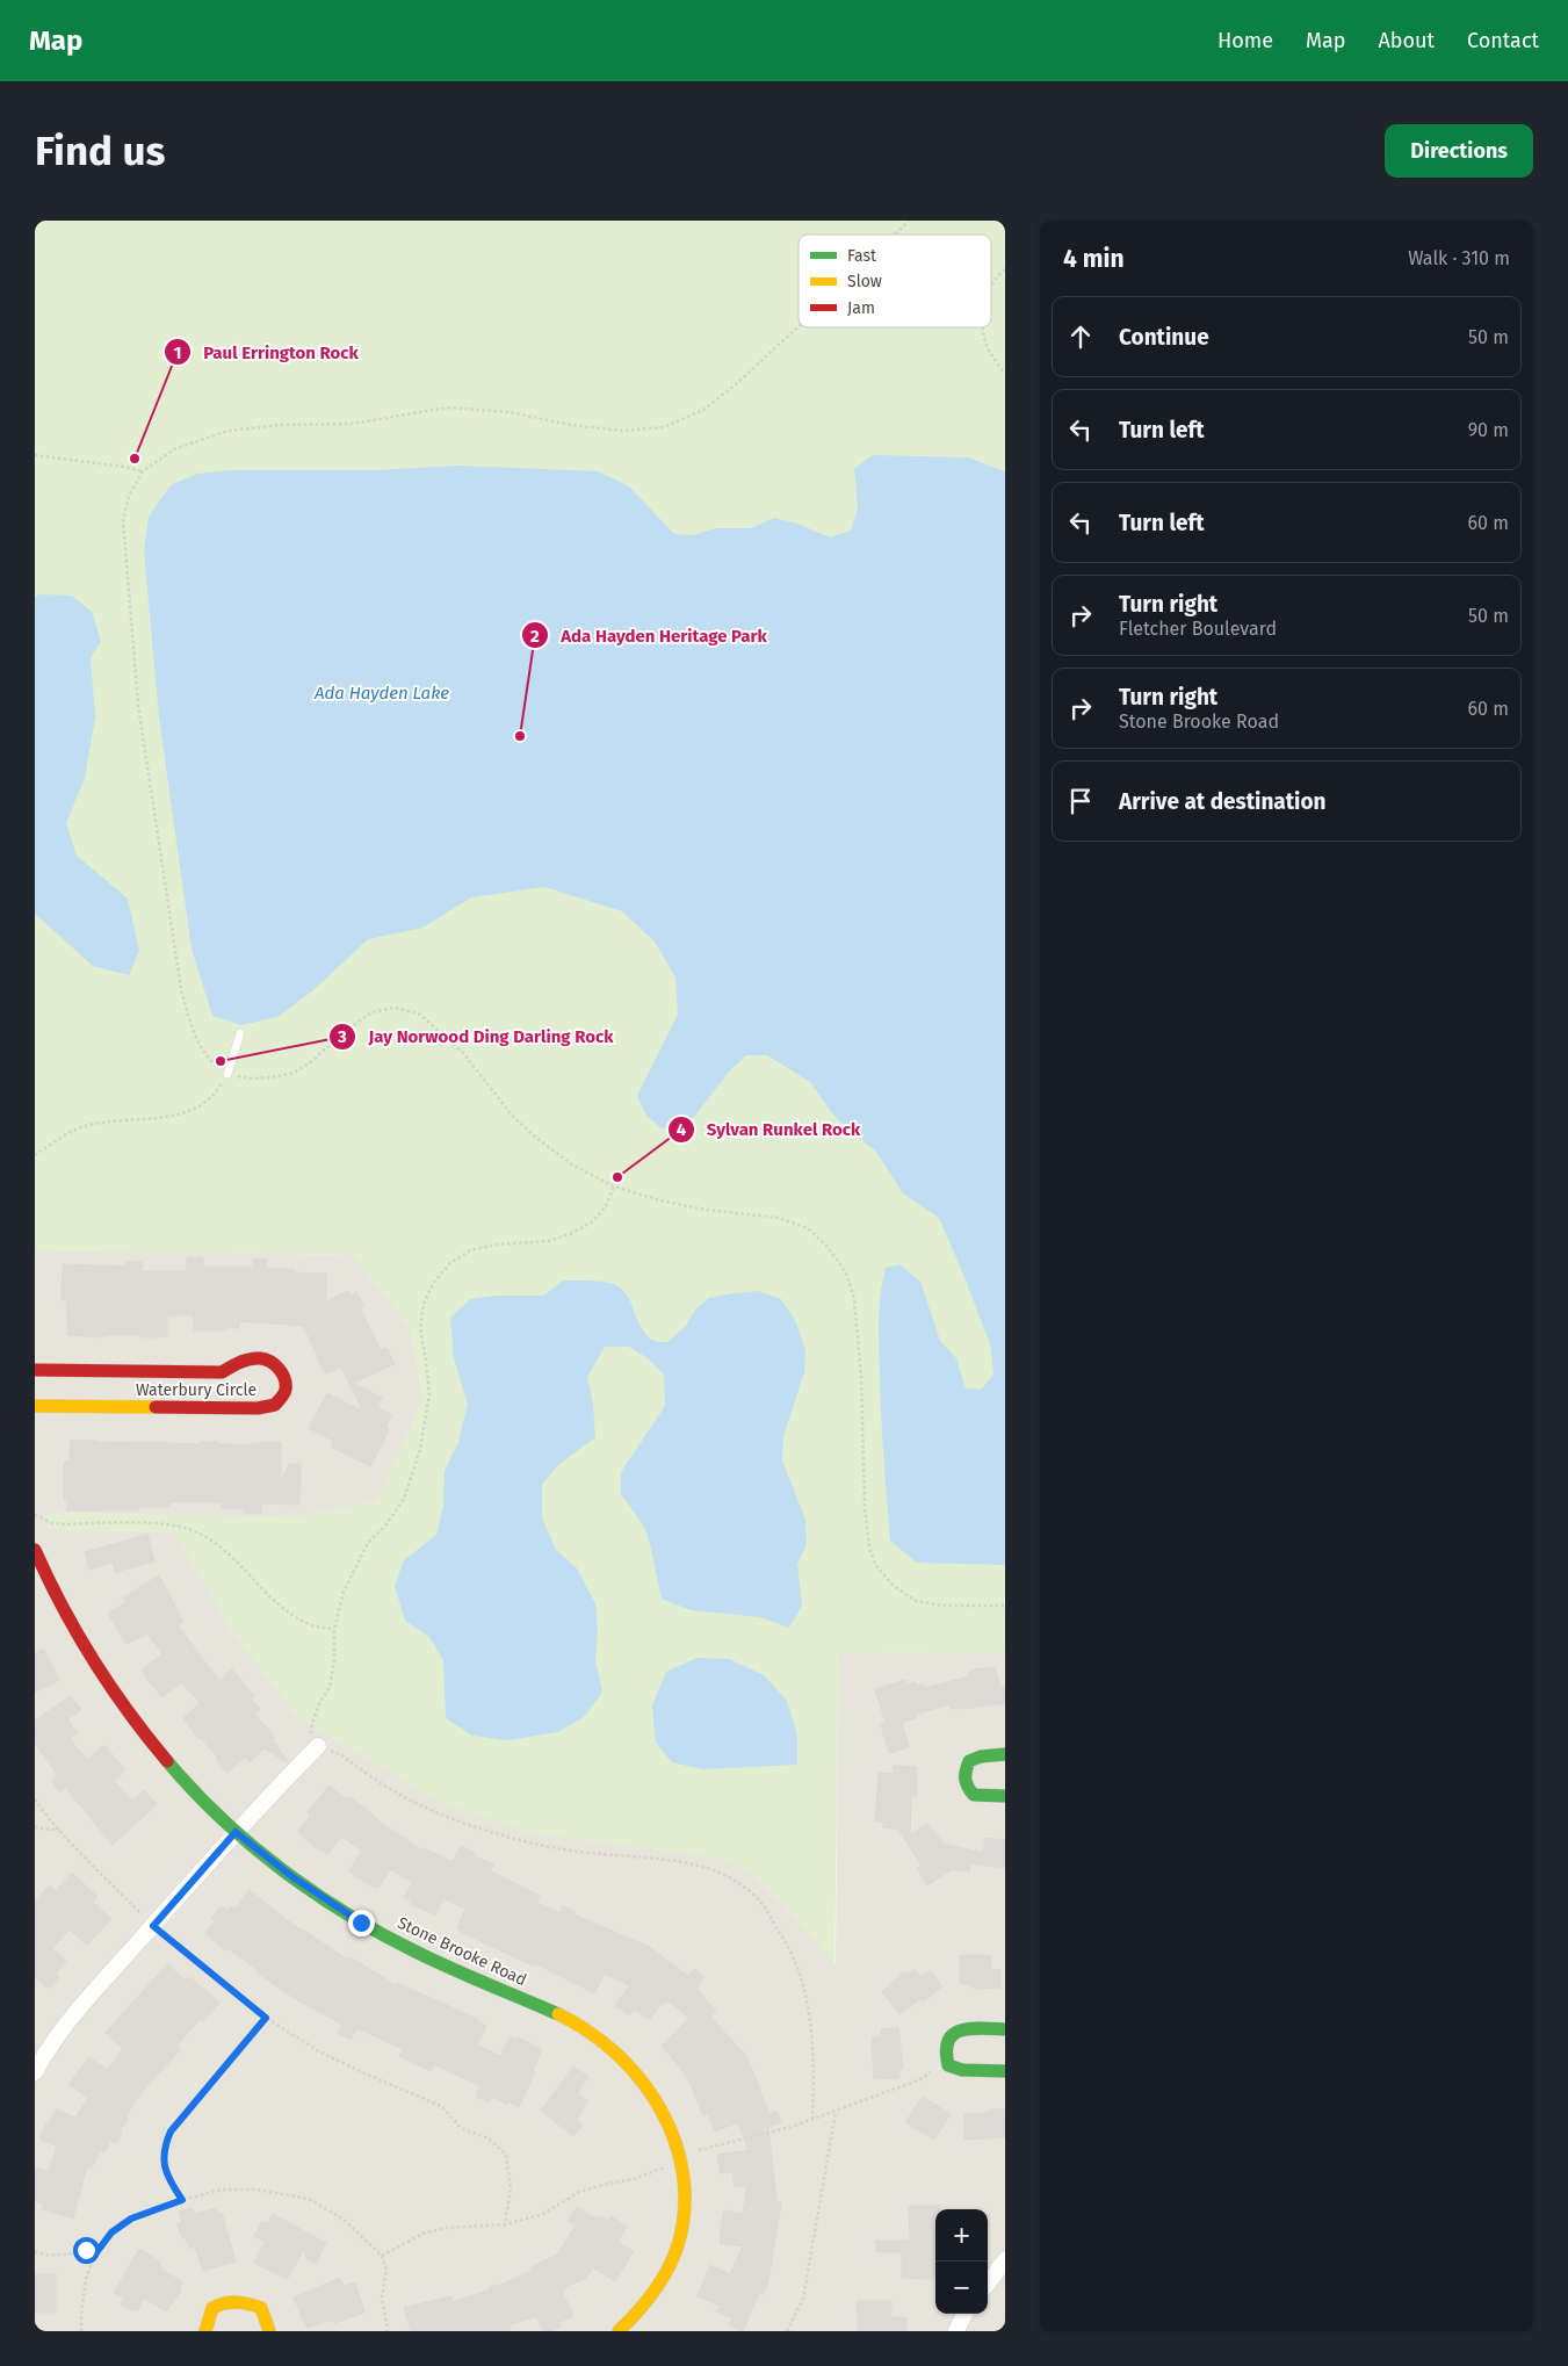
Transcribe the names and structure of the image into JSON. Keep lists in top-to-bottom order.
{
  "streets": {
    "street": ["Waterbury Circle", "Stone Brooke Road"]
  },
  "water": ["Ada Hayden Lake"],
  "places": [
    "Paul Errington Rock",
    "Ada Hayden Heritage Park",
    "Jay Norwood Ding Darling Rock",
    "Sylvan Runkel Rock"
  ],
  "legend": ["Fast", "Slow", "Jam"],
  "page": {
    "header": "Map",
    "nav": [
      "Home",
      "Map",
      "About",
      "Contact"
    ],
    "buttons": "Directions",
    "title": "Find us",
    "heading": ["4 min", "Walk · 310 m"],
    "list": [
      ["Continue", "50 m"],
      ["Turn left", "90 m"],
      ["Turn left", "60 m"],
      ["Turn right", "Fletcher Boulevard", "50 m"],
      ["Turn right", "Stone Brooke Road", "60 m"],
      "Arrive at destination"
    ],
    "map_buttons": ["+", "−"]
  }
}
